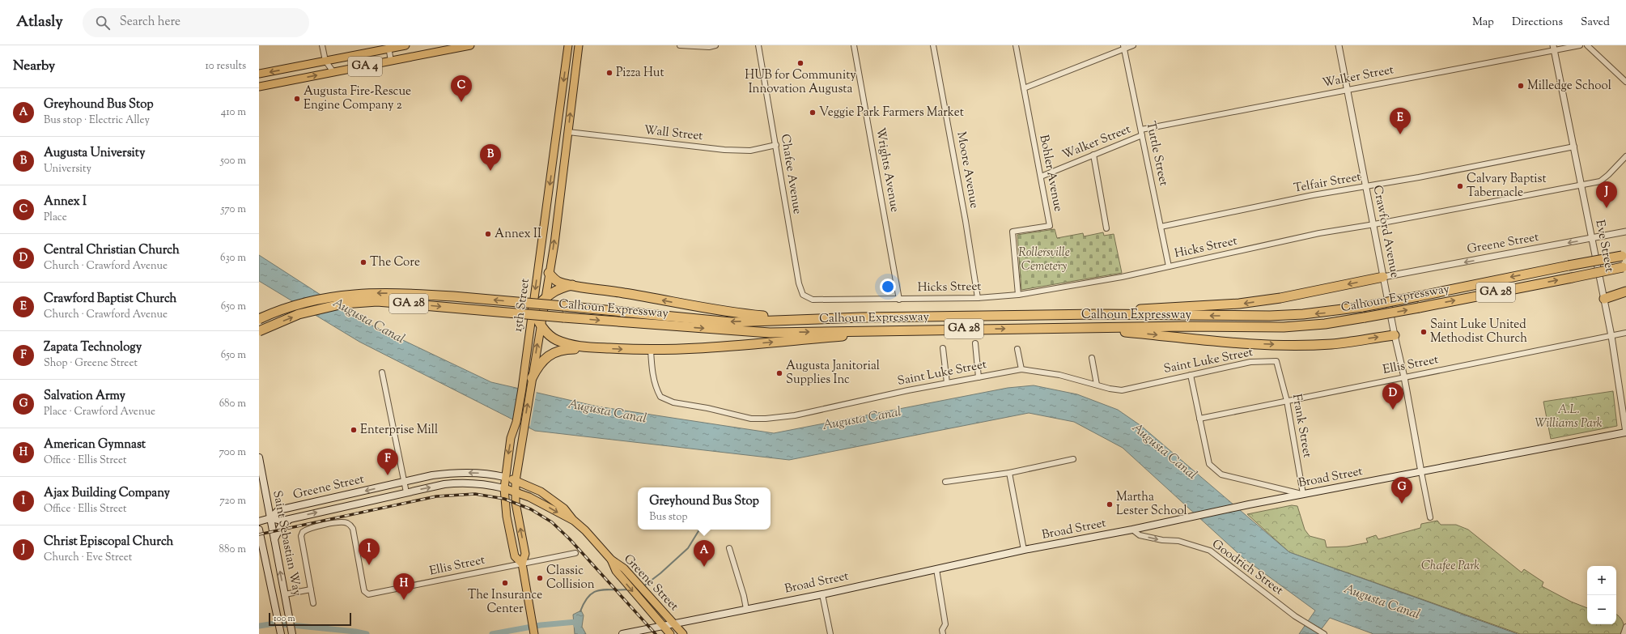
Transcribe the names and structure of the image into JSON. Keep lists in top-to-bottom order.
{
  "streets": {
    "highway": ["GA 28", "Calhoun Expressway"],
    "main road": [
      "GA 4",
      "Greene Street",
      "15th Street",
      "Broad Street",
      "Saint Sebastian Way"
    ],
    "street": [
      "Walker Street",
      "Wall Street",
      "Tuttle Street",
      "Wrights Avenue",
      "Moore Avenue",
      "Bohler Avenue",
      "Chafee Avenue",
      "Telfair Street",
      "Crawford Avenue",
      "Eve Street",
      "Hicks Street",
      "Saint Luke Street",
      "Ellis Street",
      "Frank Street",
      "Goodrich Street"
    ]
  },
  "crossings": [
    ["Walker Street", "Tuttle Street"],
    ["Walker Street", "Bohler Avenue"],
    ["Walker Street", "Crawford Avenue"],
    ["Walker Street", "Eve Street"],
    ["Wall Street", "Chafee Avenue"],
    ["Wall Street", "15th Street"],
    ["Tuttle Street", "Telfair Street"],
    ["Tuttle Street", "Hicks Street"],
    ["Wrights Avenue", "Hicks Street"],
    ["Moore Avenue", "Hicks Street"],
    ["Bohler Avenue", "Hicks Street"],
    ["Chafee Avenue", "Hicks Street"],
    ["Telfair Street", "Crawford Avenue"],
    ["Telfair Street", "Eve Street"],
    ["Crawford Avenue", "Greene Street"],
    ["Crawford Avenue", "Hicks Street"],
    ["Crawford Avenue", "Ellis Street"],
    ["Crawford Avenue", "Broad Street"],
    ["Greene Street", "Eve Street"],
    ["Greene Street", "15th Street"],
    ["Greene Street", "Broad Street"],
    ["Greene Street", "Saint Sebastian Way"],
    ["Eve Street", "Hicks Street"],
    ["Eve Street", "Ellis Street"],
    ["Eve Street", "Broad Street"],
    ["15th Street", "Ellis Street"],
    ["Saint Luke Street", "Frank Street"],
    ["Ellis Street", "Frank Street"],
    ["Frank Street", "Broad Street"],
    ["Broad Street", "Goodrich Street"]
  ],
  "one_way": ["Goodrich Street"],
  "water": ["Augusta Canal"],
  "parks": ["Rollersville Cemetery", "A.L. Williams Park", "Chafee Park"],
  "places": [
    "HUB for Community Innovation Augusta",
    "Pizza Hut",
    "Milledge School",
    "Augusta Fire-Rescue Engine Company 2",
    "Veggie Park Farmers Market",
    "Calvary Baptist Tabernacle",
    "Annex II",
    "The Core",
    "Saint Luke United Methodist Church",
    "Augusta Janitorial Supplies Inc",
    "Enterprise Mill",
    "Martha Lester School",
    "Classic Collision",
    "The Insurance Center"
  ],
  "scale_bar": "100 m",
  "page": {
    "header": "Atlasly",
    "search": "Search here",
    "nav": ["Map", "Directions", "Saved"],
    "heading": ["Nearby", "10 results"],
    "pins": [
      "C",
      "E",
      "B",
      "J",
      "D",
      "F",
      "G",
      "I",
      "A",
      "H"
    ],
    "list": [
      {
        "mark": "A",
        "name": "Greyhound Bus Stop",
        "note": "Bus stop · Electric Alley",
        "value": "410 m"
      },
      {
        "mark": "B",
        "name": "Augusta University",
        "note": "University",
        "value": "500 m"
      },
      {
        "mark": "C",
        "name": "Annex I",
        "note": "Place",
        "value": "570 m"
      },
      {
        "mark": "D",
        "name": "Central Christian Church",
        "note": "Church · Crawford Avenue",
        "value": "630 m"
      },
      {
        "mark": "E",
        "name": "Crawford Baptist Church",
        "note": "Church · Crawford Avenue",
        "value": "650 m"
      },
      {
        "mark": "F",
        "name": "Zapata Technology",
        "note": "Shop · Greene Street",
        "value": "650 m"
      },
      {
        "mark": "G",
        "name": "Salvation Army",
        "note": "Place · Crawford Avenue",
        "value": "680 m"
      },
      {
        "mark": "H",
        "name": "American Gymnast",
        "note": "Office · Ellis Street",
        "value": "700 m"
      },
      {
        "mark": "I",
        "name": "Ajax Building Company",
        "note": "Office · Ellis Street",
        "value": "720 m"
      },
      {
        "mark": "J",
        "name": "Christ Episcopal Church",
        "note": "Church · Eve Street",
        "value": "880 m"
      }
    ],
    "popup": ["Greyhound Bus Stop", "Bus stop"],
    "map_buttons": ["+", "−"],
    "scale": "100 m"
  }
}
